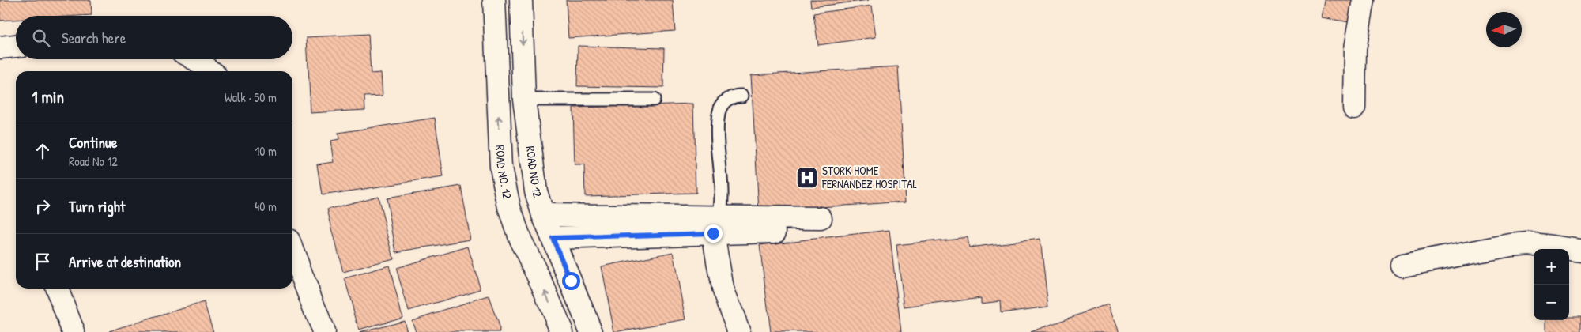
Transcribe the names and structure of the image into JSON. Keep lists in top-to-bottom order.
{
  "streets": {
    "street": ["ROAD NO 12", "ROAD NO. 12"]
  },
  "one_way": ["ROAD NO. 12"],
  "places": {
    "hospital": ["STORK HOME FERNANDEZ HOSPITAL"]
  },
  "north": "left",
  "page": {
    "search": "Search here",
    "heading": ["1 min", "Walk · 50 m"],
    "list": [
      ["Continue", "Road No 12", "10 m"],
      ["Turn right", "40 m"],
      "Arrive at destination"
    ],
    "map_buttons": ["+", "−"]
  }
}
